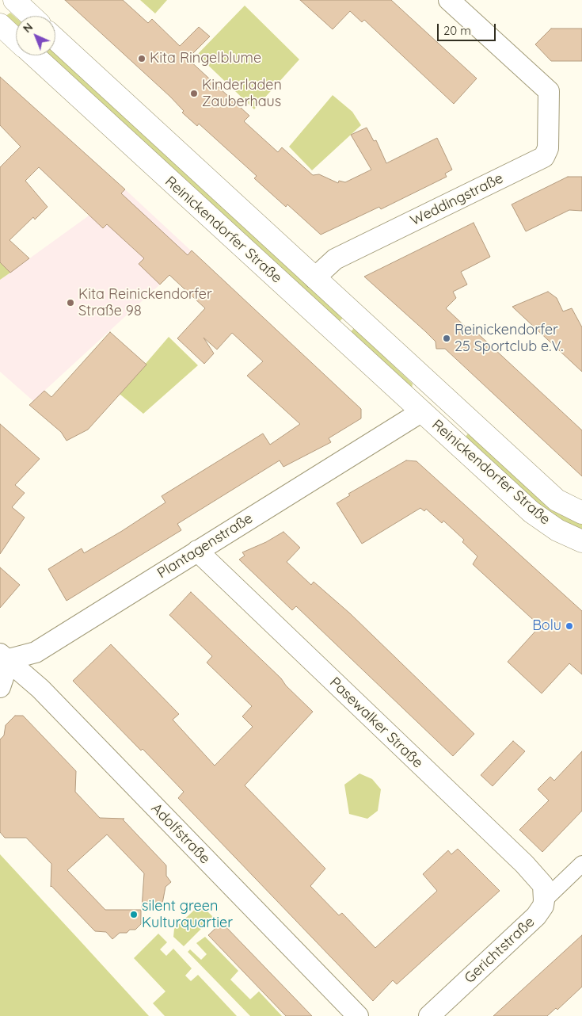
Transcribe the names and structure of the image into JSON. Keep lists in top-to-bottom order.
{
  "streets": {
    "main road": ["Reinickendorfer Straße"],
    "street": [
      "Weddingstraße",
      "Plantagenstraße",
      "Pasewalker Straße",
      "Adolfstraße",
      "Gerichtstraße"
    ]
  },
  "crossings": [
    ["Weddingstraße", "Reinickendorfer Straße"],
    ["Reinickendorfer Straße", "Plantagenstraße"],
    ["Plantagenstraße", "Pasewalker Straße"],
    ["Plantagenstraße", "Adolfstraße"],
    ["Pasewalker Straße", "Gerichtstraße"]
  ],
  "places": [
    "Kita Ringelblume",
    "Kinderladen Zauberhaus",
    "Kita Reinickendorfer Straße 98",
    "Reinickendorfer 25 Sportclub e.V.",
    "Bolu",
    "silent green Kulturquartier"
  ],
  "scale_bar": "20 m",
  "north": "top left"
}
